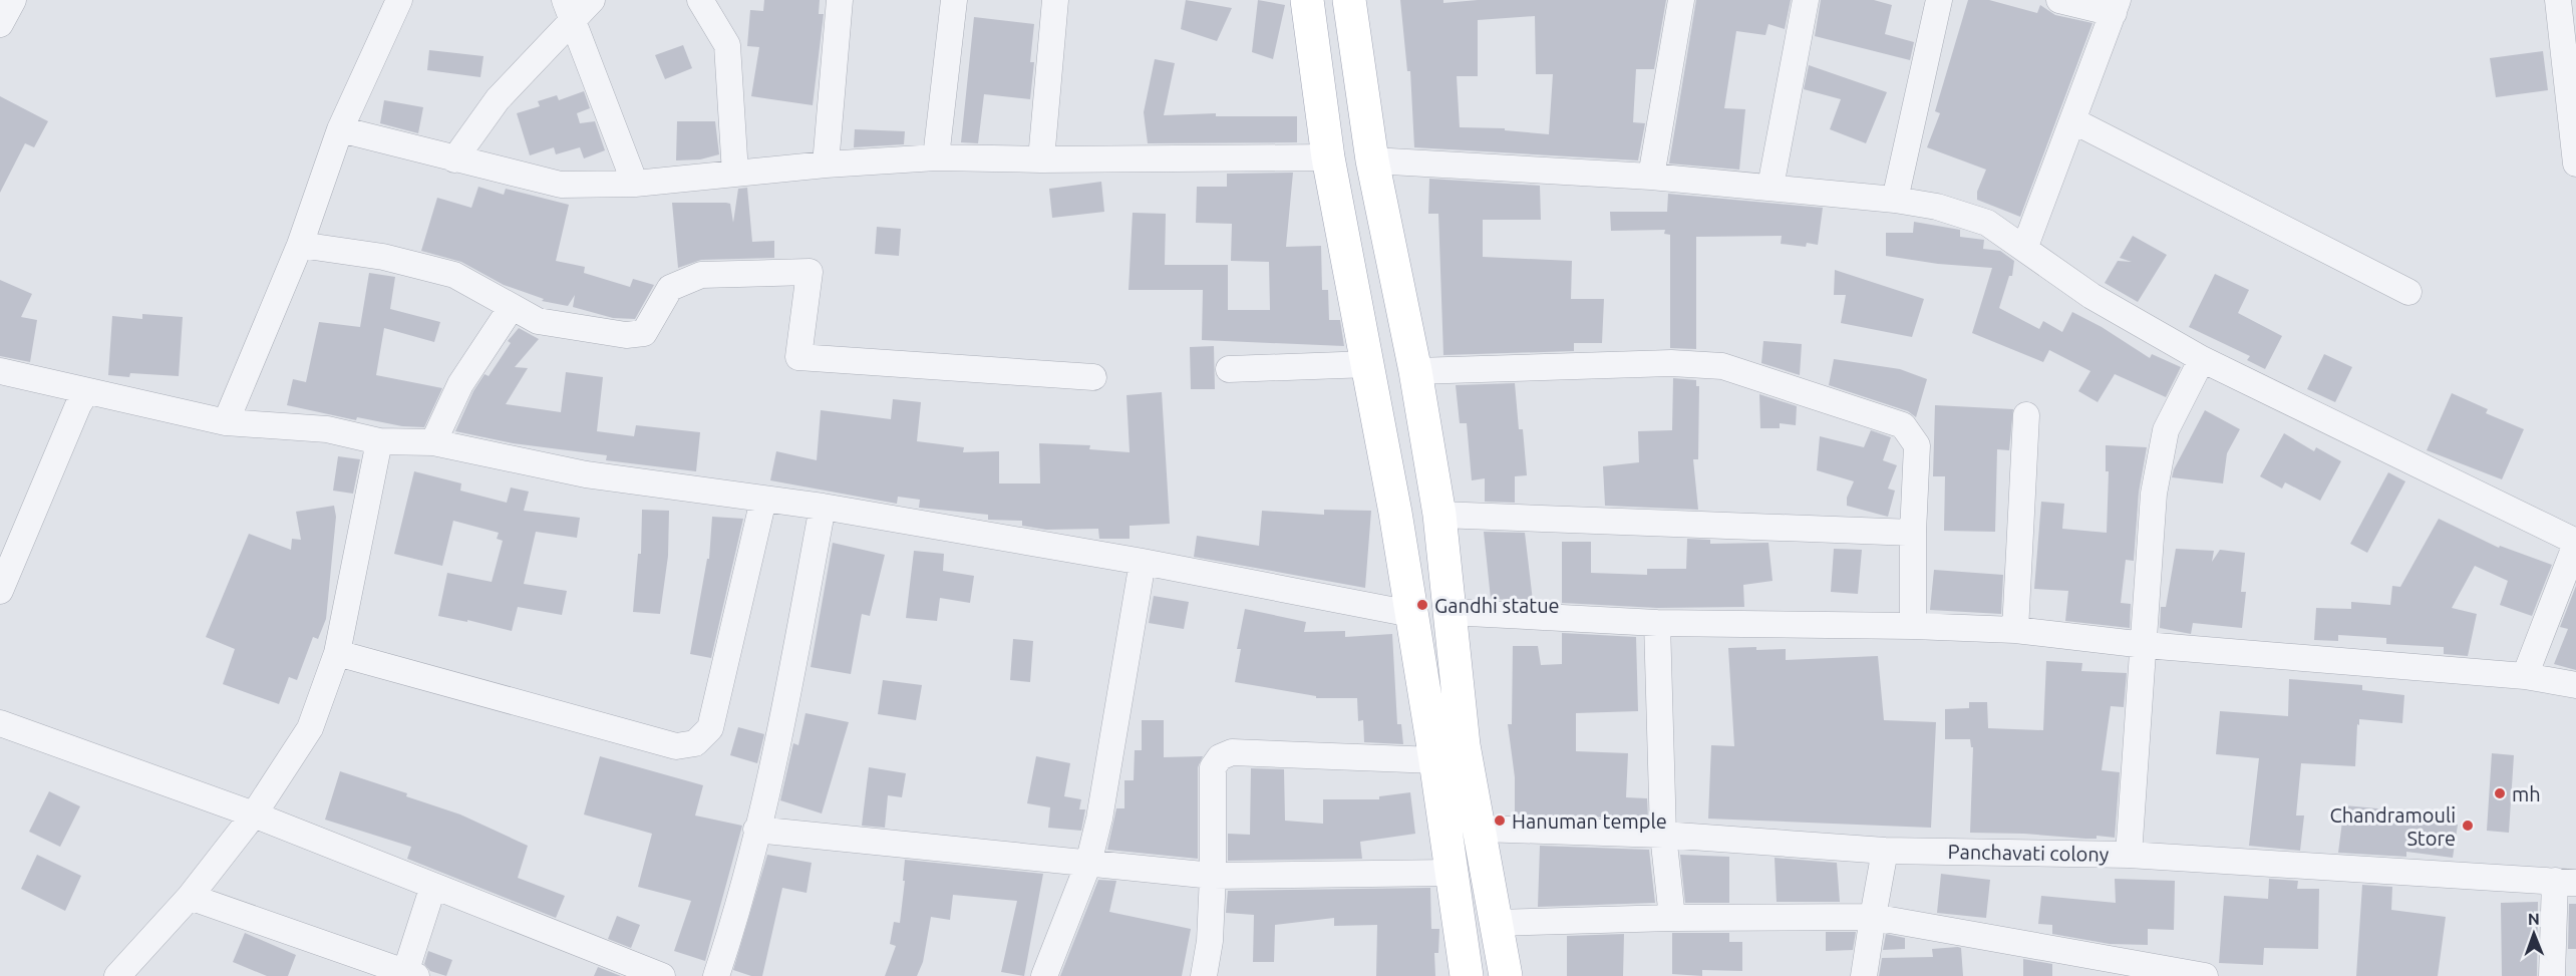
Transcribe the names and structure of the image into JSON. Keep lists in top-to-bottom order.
{
  "streets": {
    "street": ["Panchavati colony"]
  },
  "places": [
    "Gandhi statue",
    "mh",
    "Hanuman temple",
    "Chandramouli Store"
  ],
  "north": "top"
}
